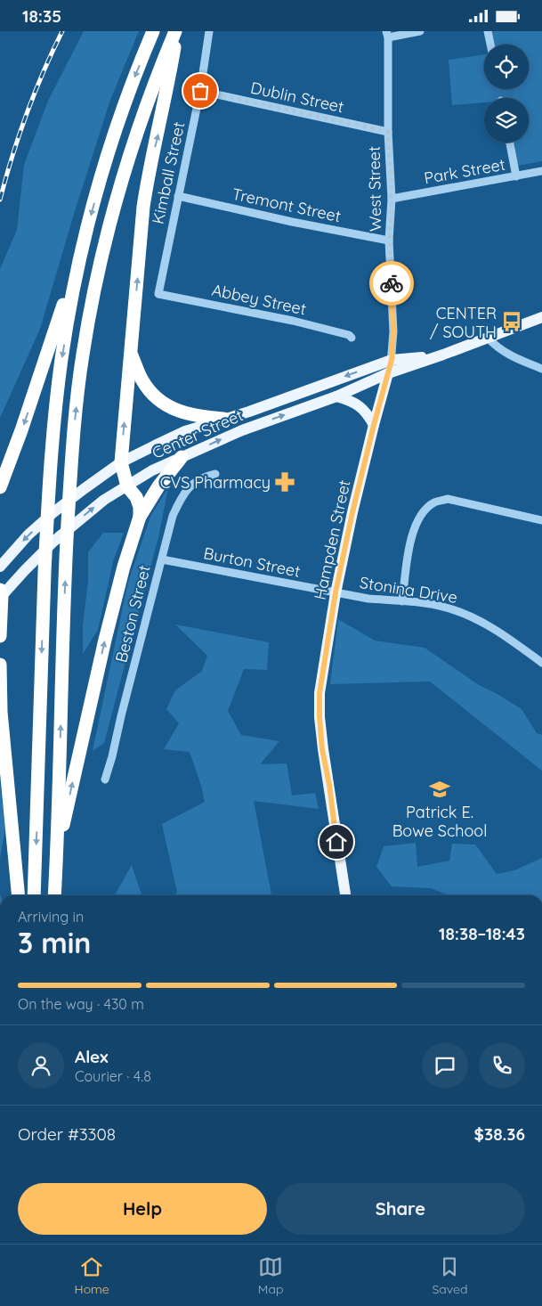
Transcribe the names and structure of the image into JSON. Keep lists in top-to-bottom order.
{
  "streets": {
    "main road": ["Center Street", "Hampden Street"],
    "street": [
      "Dublin Street",
      "Park Street",
      "Kimball Street",
      "West Street",
      "Tremont Street",
      "Abbey Street",
      "Burton Street",
      "Stonina Drive",
      "Beston Street"
    ]
  },
  "crossings": [
    ["Dublin Street", "Kimball Street"],
    ["Dublin Street", "West Street"],
    ["Park Street", "West Street"],
    ["Kimball Street", "Tremont Street"],
    ["Kimball Street", "Abbey Street"],
    ["West Street", "Tremont Street"],
    ["West Street", "Center Street"],
    ["West Street", "Hampden Street"],
    ["Center Street", "Hampden Street"],
    ["Hampden Street", "Burton Street"],
    ["Hampden Street", "Stonina Drive"],
    ["Burton Street", "Stonina Drive"],
    ["Burton Street", "Beston Street"]
  ],
  "places": {
    "bus stop": ["CENTER / SOUTH"],
    "pharmacy": ["CVS Pharmacy"],
    "school or university": ["Patrick E. Bowe School"]
  },
  "page": {
    "status": "18:35",
    "heading": ["3 min", "Arriving in", "18:38–18:43"],
    "panel": [
      "Alex",
      "Courier · 4.8",
      "Order #3308",
      "$38.36"
    ],
    "bar": "On the way · 430 m",
    "buttons": ["Help", "Share"],
    "tabs": ["Home", "Map", "Saved"]
  }
}
